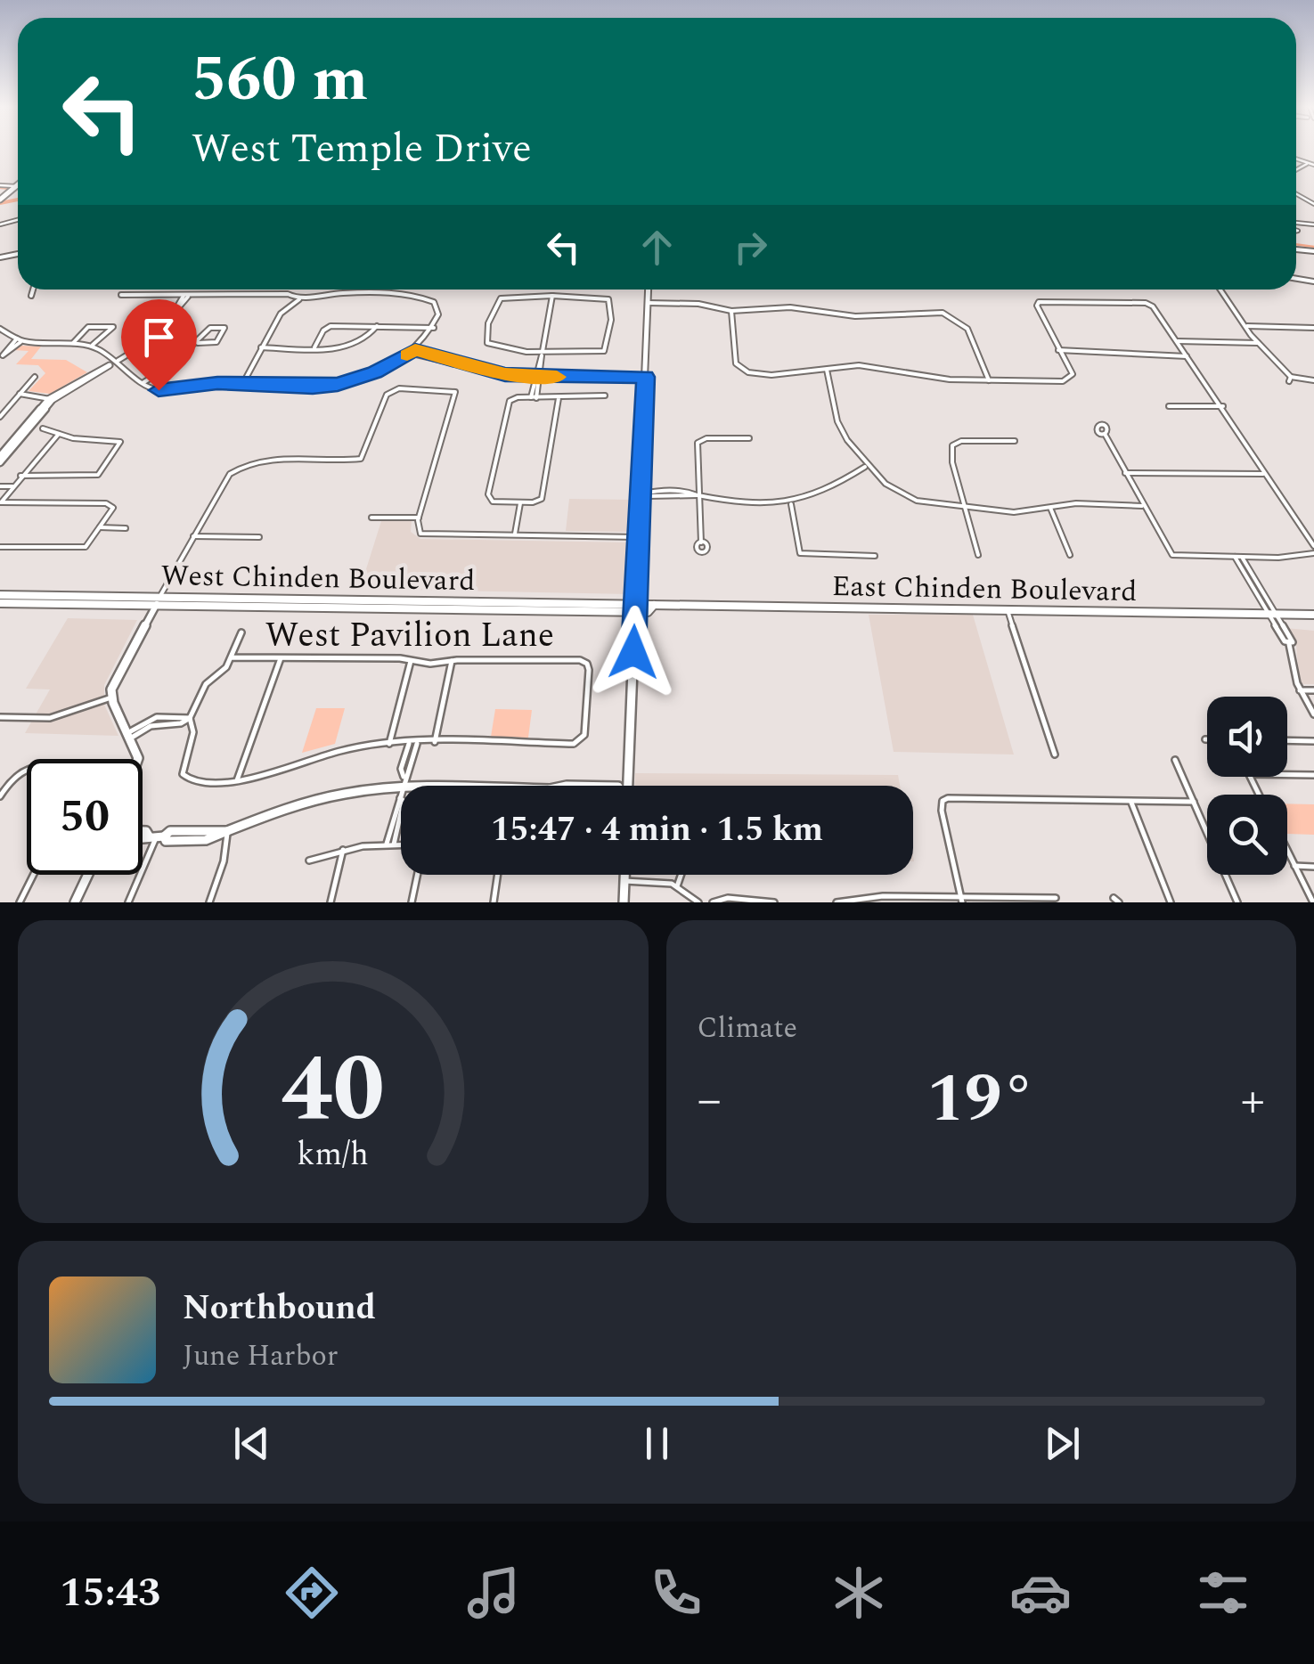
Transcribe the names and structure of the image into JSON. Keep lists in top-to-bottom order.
{
  "streets": {
    "main road": ["West Chinden Boulevard", "East Chinden Boulevard"],
    "street": ["West Pavilion Lane"]
  },
  "crossings": [
    ["West Chinden Boulevard", "East Chinden Boulevard"]
  ],
  "page": {
    "turn": ["560 m", "West Temple Drive"],
    "limit": "50",
    "trip": "15:47 · 4 min · 1.5 km",
    "tile": "Climate",
    "heat": ["−", "19°", "+"],
    "song": ["Northbound", "June Harbor"],
    "tabs": "15:43",
    "gauge": ["40", "km/h"]
  }
}
